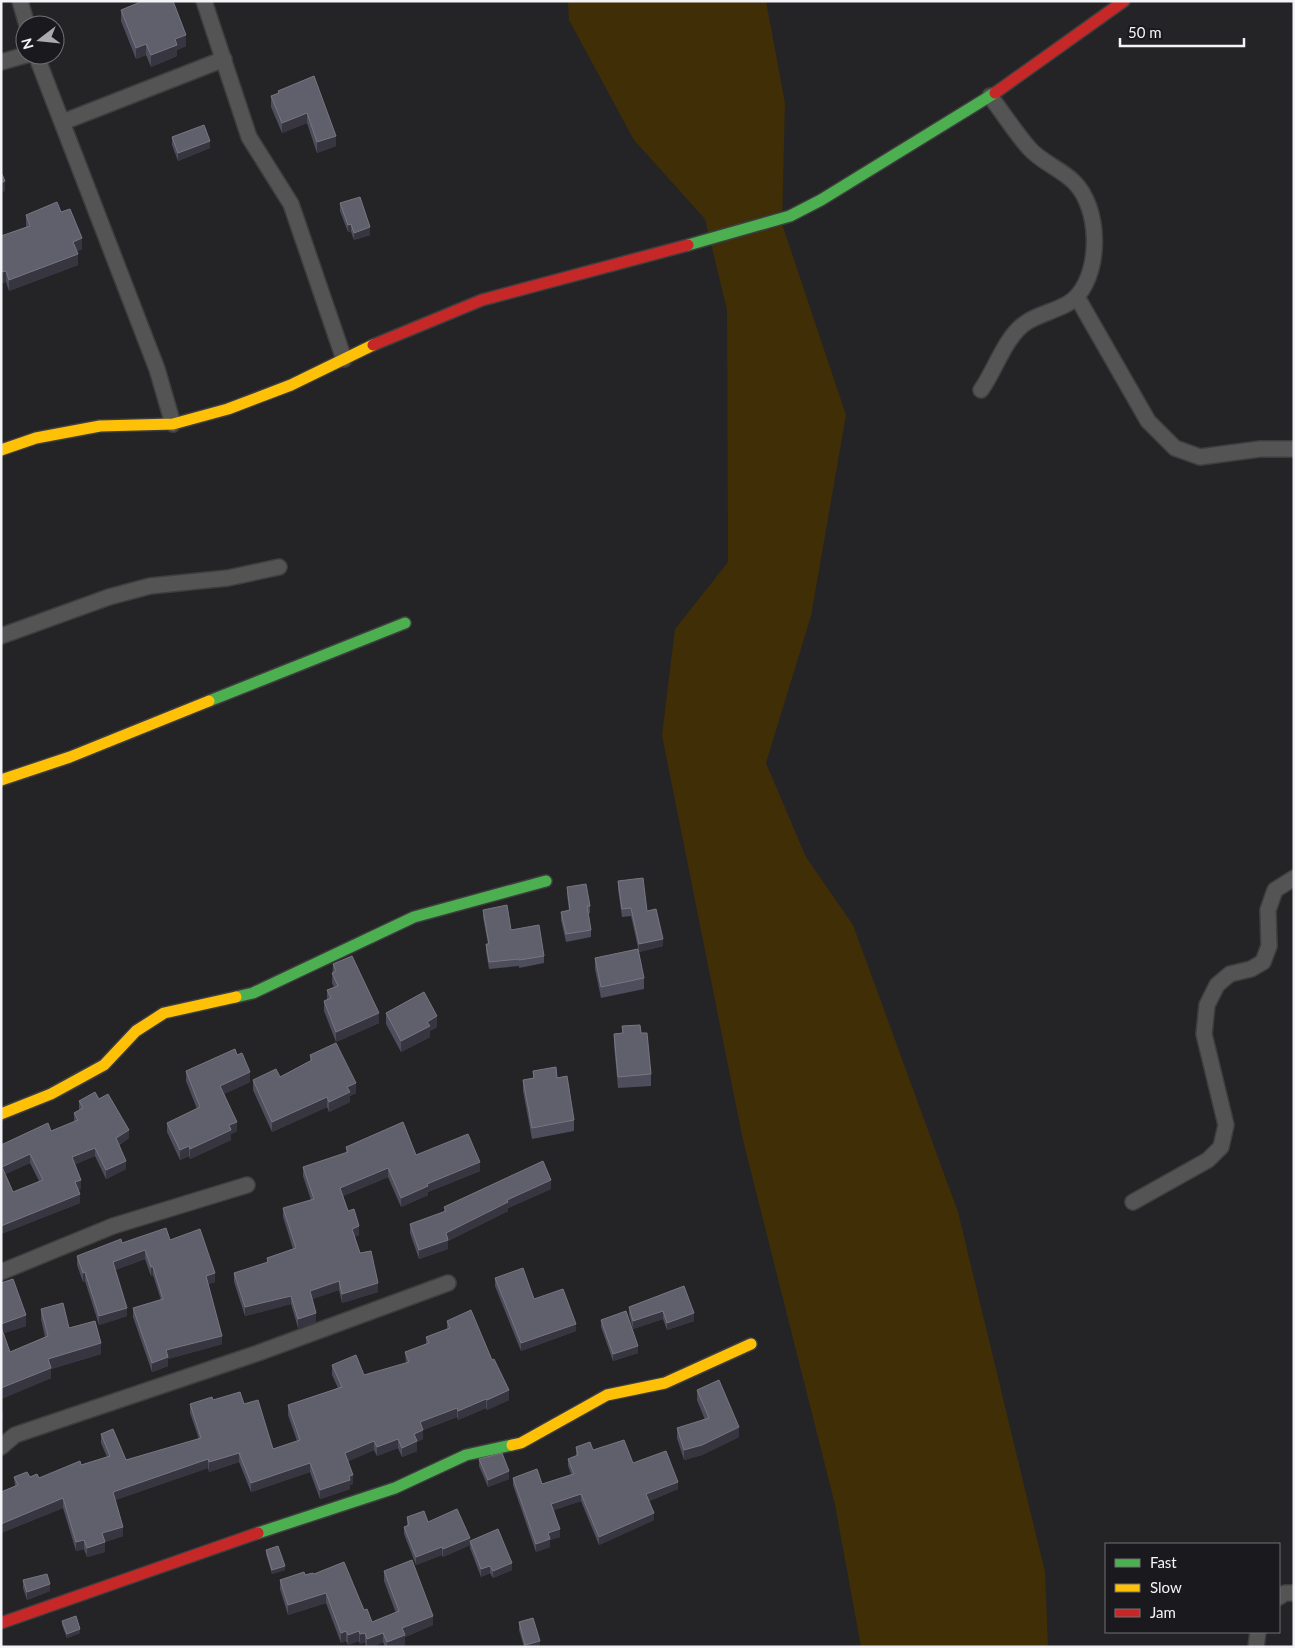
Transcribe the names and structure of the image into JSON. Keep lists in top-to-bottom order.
{
  "legend": ["Fast", "Slow", "Jam"],
  "scale_bar": "50 m",
  "north": "left"
}
